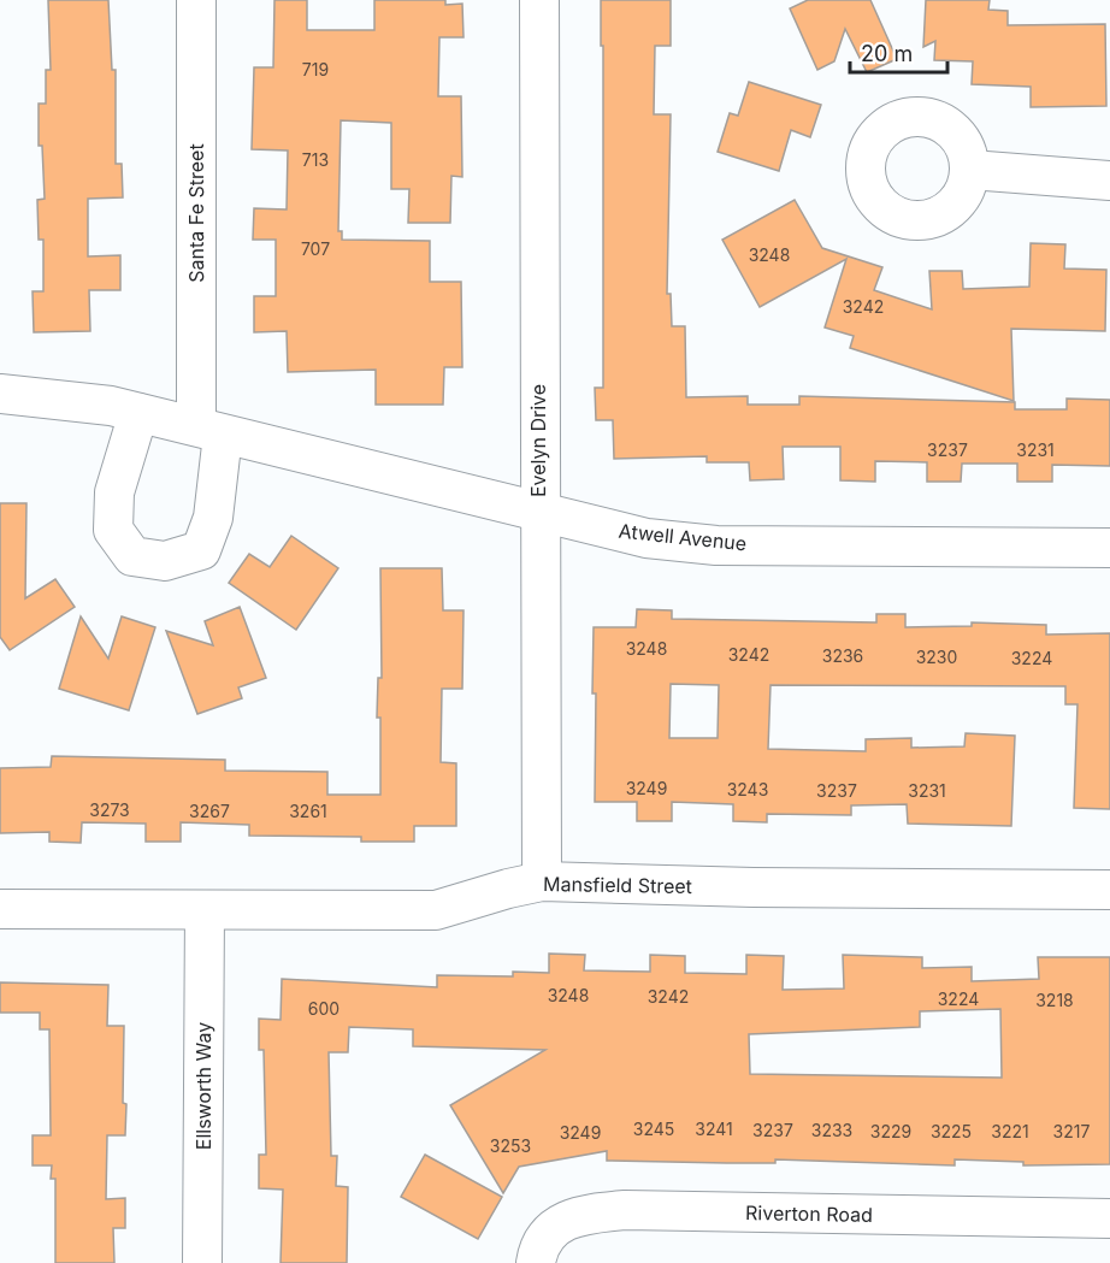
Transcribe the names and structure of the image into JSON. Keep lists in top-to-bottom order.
{
  "streets": {
    "street": [
      "Santa Fe Street",
      "Evelyn Drive",
      "Atwell Avenue",
      "Mansfield Street",
      "Ellsworth Way",
      "Riverton Road"
    ]
  },
  "crossings": [
    ["Santa Fe Street", "Atwell Avenue"],
    ["Evelyn Drive", "Atwell Avenue"],
    ["Evelyn Drive", "Mansfield Street"],
    ["Mansfield Street", "Ellsworth Way"]
  ],
  "house_numbers": [
    "719",
    "713",
    "707",
    "3248",
    "3242",
    "3237",
    "3231",
    "3248",
    "3242",
    "3236",
    "3230",
    "3224",
    "3249",
    "3243",
    "3237",
    "3231",
    "3273",
    "3267",
    "3261",
    "3248",
    "3242",
    "3224",
    "3218",
    "600",
    "3245",
    "3241",
    "3237",
    "3233",
    "3229",
    "3225",
    "3221",
    "3217",
    "3249",
    "3253"
  ],
  "scale_bar": "20 m"
}
